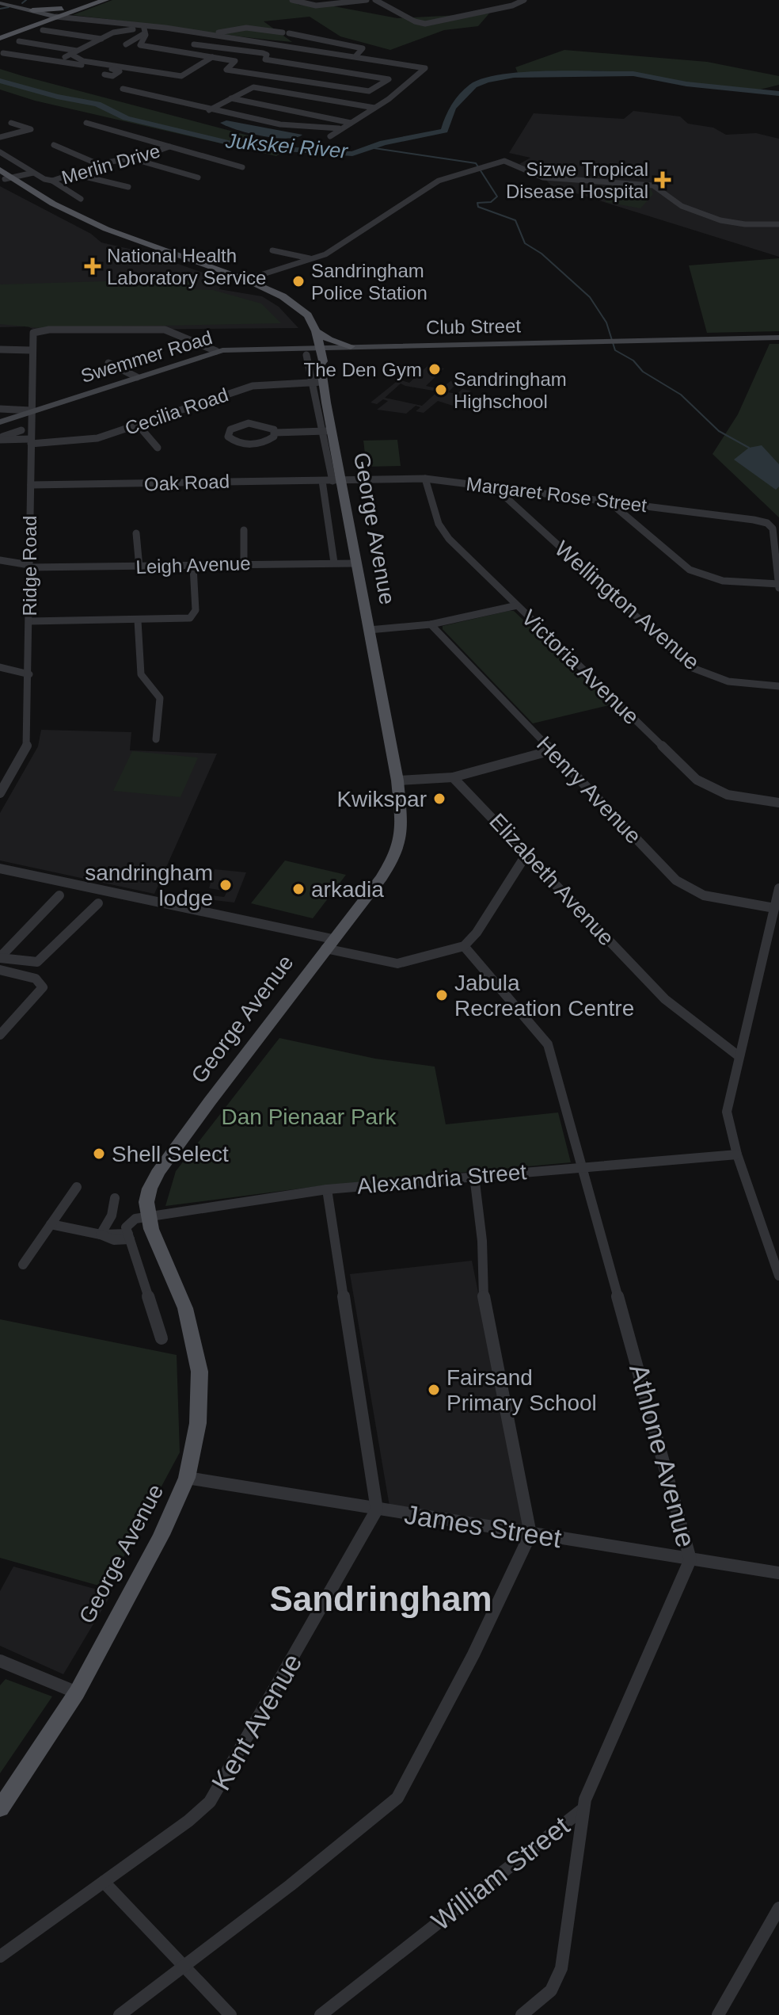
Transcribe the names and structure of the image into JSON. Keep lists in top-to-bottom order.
{
  "streets": {
    "main road": ["Club Street", "Swemmer Road", "George Avenue"],
    "street": [
      "Merlin Drive",
      "Cecilia Road",
      "Oak Road",
      "Margaret Rose Street",
      "Leigh Avenue",
      "Ridge Road",
      "Wellington Avenue",
      "Victoria Avenue",
      "Henry Avenue",
      "Elizabeth Avenue",
      "Alexandria Street",
      "Athlone Avenue",
      "James Street",
      "Kent Avenue",
      "William Street"
    ]
  },
  "crossings": [
    ["Swemmer Road", "George Avenue"],
    ["Swemmer Road", "Ridge Road"],
    ["Cecilia Road", "George Avenue"],
    ["Cecilia Road", "Ridge Road"],
    ["Oak Road", "Margaret Rose Street"],
    ["Oak Road", "George Avenue"],
    ["Oak Road", "Ridge Road"],
    ["Margaret Rose Street", "George Avenue"],
    ["Margaret Rose Street", "Wellington Avenue"],
    ["Margaret Rose Street", "Victoria Avenue"],
    ["George Avenue", "Leigh Avenue"],
    ["George Avenue", "Alexandria Street"],
    ["George Avenue", "James Street"],
    ["Leigh Avenue", "Ridge Road"],
    ["Alexandria Street", "Athlone Avenue"],
    ["Athlone Avenue", "James Street"],
    ["Athlone Avenue", "William Street"],
    ["James Street", "Kent Avenue"]
  ],
  "districts": ["Sandringham"],
  "water": ["Jukskei River"],
  "parks": ["Dan Pienaar Park"],
  "places": {
    "health": ["Sizwe Tropical Disease Hospital", "National Health Laboratory Service"],
    "other": [
      "Sandringham Police Station",
      "The Den Gym",
      "Sandringham Highschool",
      "Kwikspar",
      "sandringham lodge",
      "arkadia",
      "Jabula Recreation Centre",
      "Shell Select",
      "Fairsand Primary School"
    ]
  }
}
